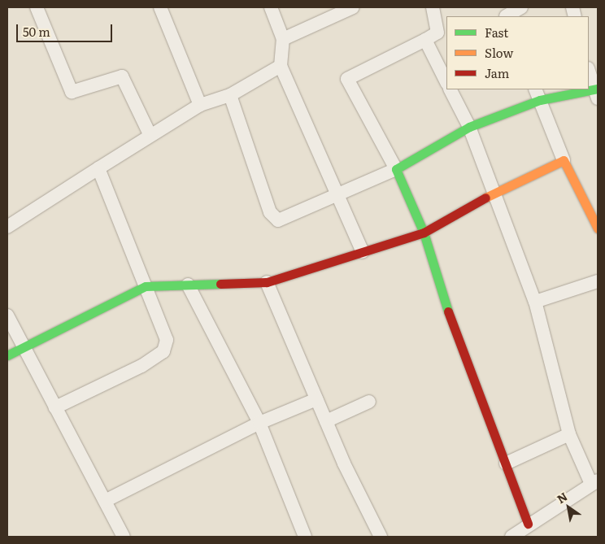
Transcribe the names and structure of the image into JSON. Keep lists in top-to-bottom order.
{
  "legend": ["Fast", "Slow", "Jam"],
  "scale_bar": "50 m",
  "north": "top left"
}
